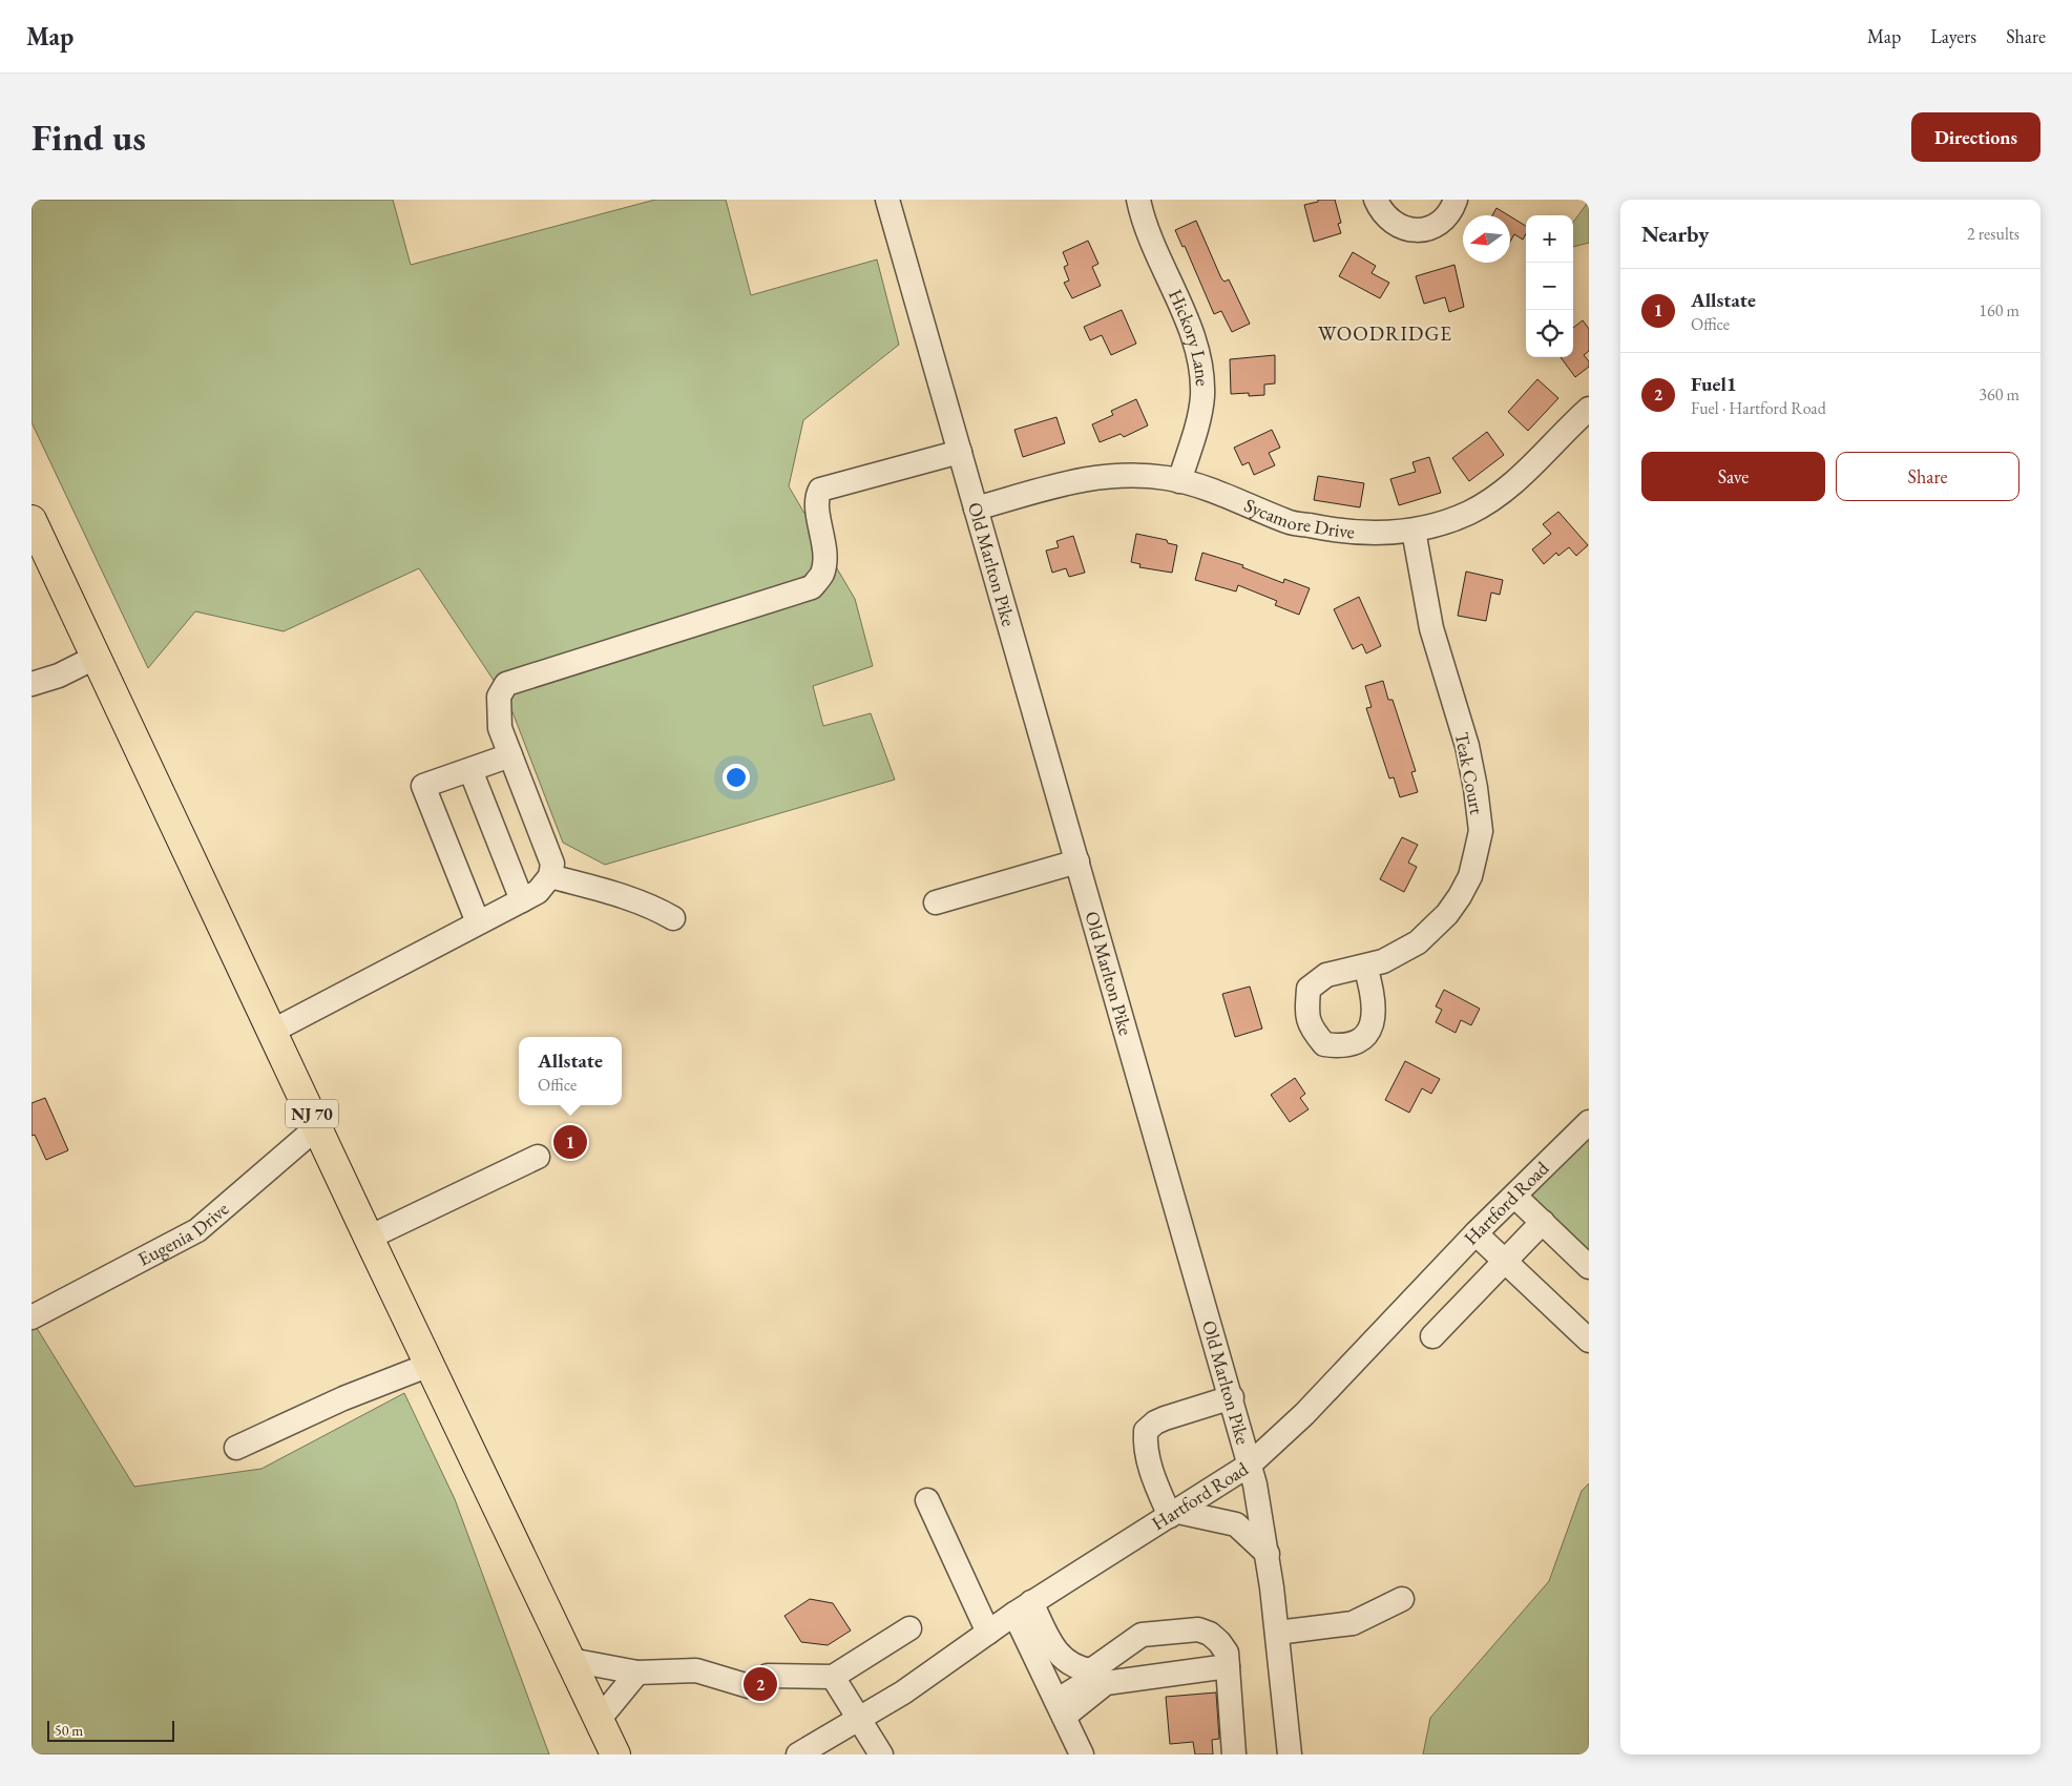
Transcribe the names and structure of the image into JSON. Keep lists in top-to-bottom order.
{
  "streets": {
    "highway": ["NJ 70"],
    "street": [
      "Hickory Lane",
      "Sycamore Drive",
      "Old Marlton Pike",
      "Teak Court",
      "Hartford Road",
      "Eugenia Drive"
    ]
  },
  "crossings": [
    ["Hickory Lane", "Sycamore Drive"],
    ["Sycamore Drive", "Old Marlton Pike"],
    ["Sycamore Drive", "Teak Court"],
    ["Old Marlton Pike", "Hartford Road"],
    ["NJ 70", "Eugenia Drive"]
  ],
  "districts": ["WOODRIDGE"],
  "scale_bar": "50 m",
  "north": "left",
  "page": {
    "header": "Map",
    "nav": ["Map", "Layers", "Share"],
    "buttons": [
      "Directions",
      ["Save", "Share"]
    ],
    "title": "Find us",
    "heading": ["Nearby", "2 results"],
    "map_buttons": ["+", "−"],
    "list": [
      {
        "mark": "1",
        "name": "Allstate",
        "note": "Office",
        "value": "160 m"
      },
      {
        "mark": "2",
        "name": "Fuel1",
        "note": "Fuel · Hartford Road",
        "value": "360 m"
      }
    ],
    "popup": ["Allstate", "Office"],
    "pins": ["1", "2"],
    "scale": "50 m"
  }
}
